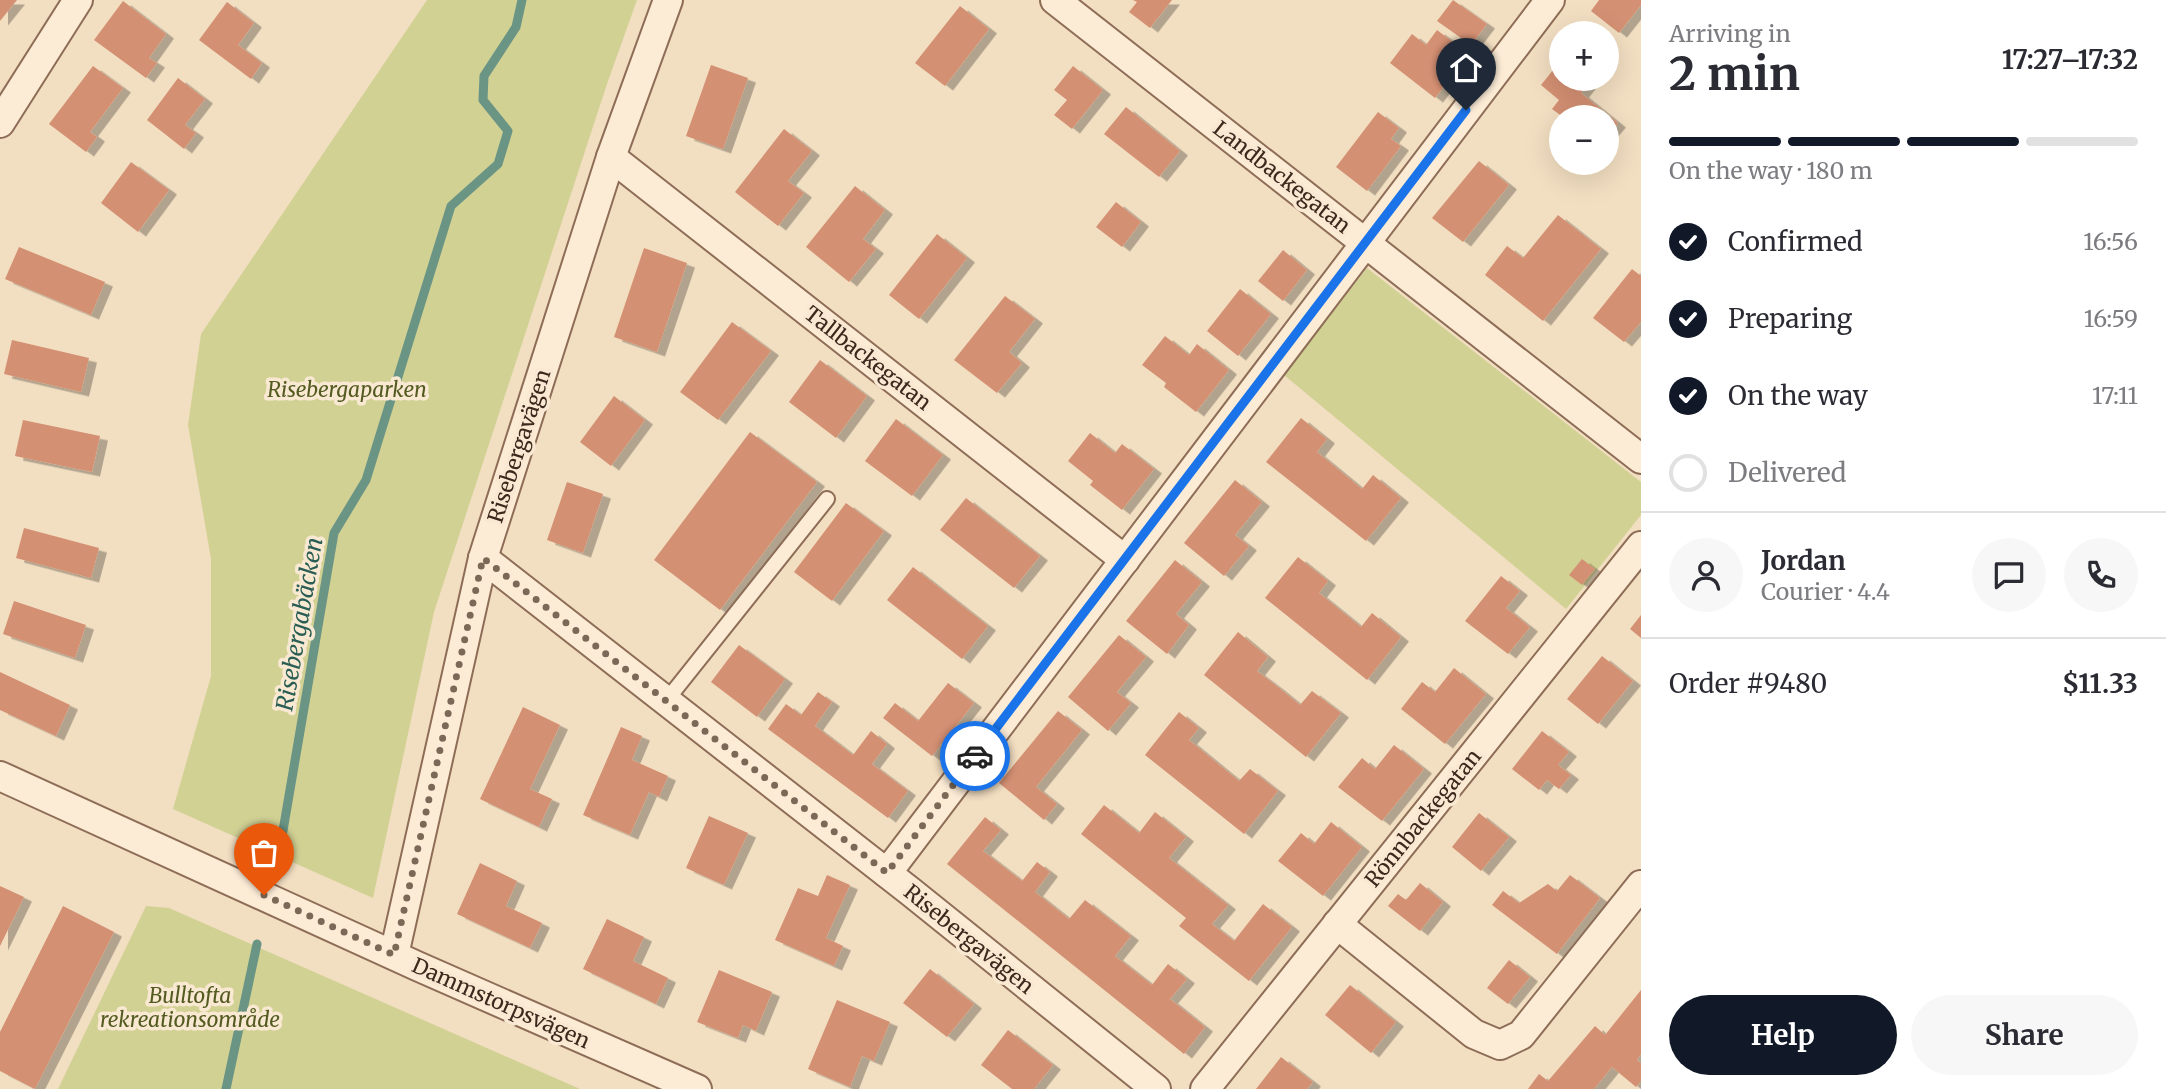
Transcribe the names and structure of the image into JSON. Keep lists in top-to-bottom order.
{
  "streets": {
    "street": [
      "Landbackegatan",
      "Tallbackegatan",
      "Risebergavägen",
      "Rönnbackegatan",
      "Dammstorpsvägen"
    ]
  },
  "crossings": [
    ["Tallbackegatan", "Risebergavägen"]
  ],
  "water": ["Risebergabäcken"],
  "parks": ["Risebergaparken", "Bulltofta rekreationsområde"],
  "page": {
    "heading": ["2 min", "Arriving in", "17:27–17:32"],
    "panel": [
      "Jordan",
      "Courier · 4.4",
      "Order #9480",
      "$11.33"
    ],
    "map_buttons": ["+", "−"],
    "bar": "On the way · 180 m",
    "list": [
      ["Confirmed", "16:56"],
      ["Preparing", "16:59"],
      ["On the way", "17:11"],
      "Delivered"
    ],
    "buttons": ["Help", "Share"]
  }
}
